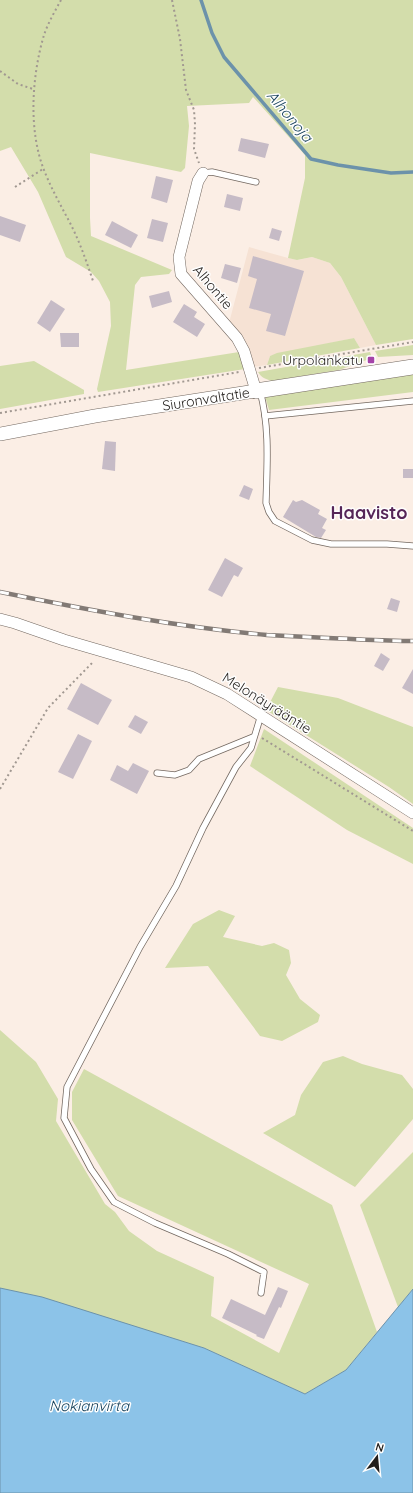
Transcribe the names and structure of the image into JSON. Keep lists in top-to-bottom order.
{
  "streets": {
    "main road": ["Siuronvaltatie"],
    "street": ["Alhontie", "Melonäyrääntie"]
  },
  "crossings": [
    ["Alhontie", "Siuronvaltatie"]
  ],
  "districts": ["Haavisto"],
  "water": ["Alhonoja", "Nokianvirta"],
  "places": {
    "transit": ["Urpolankatu"]
  },
  "north": "top"
}
